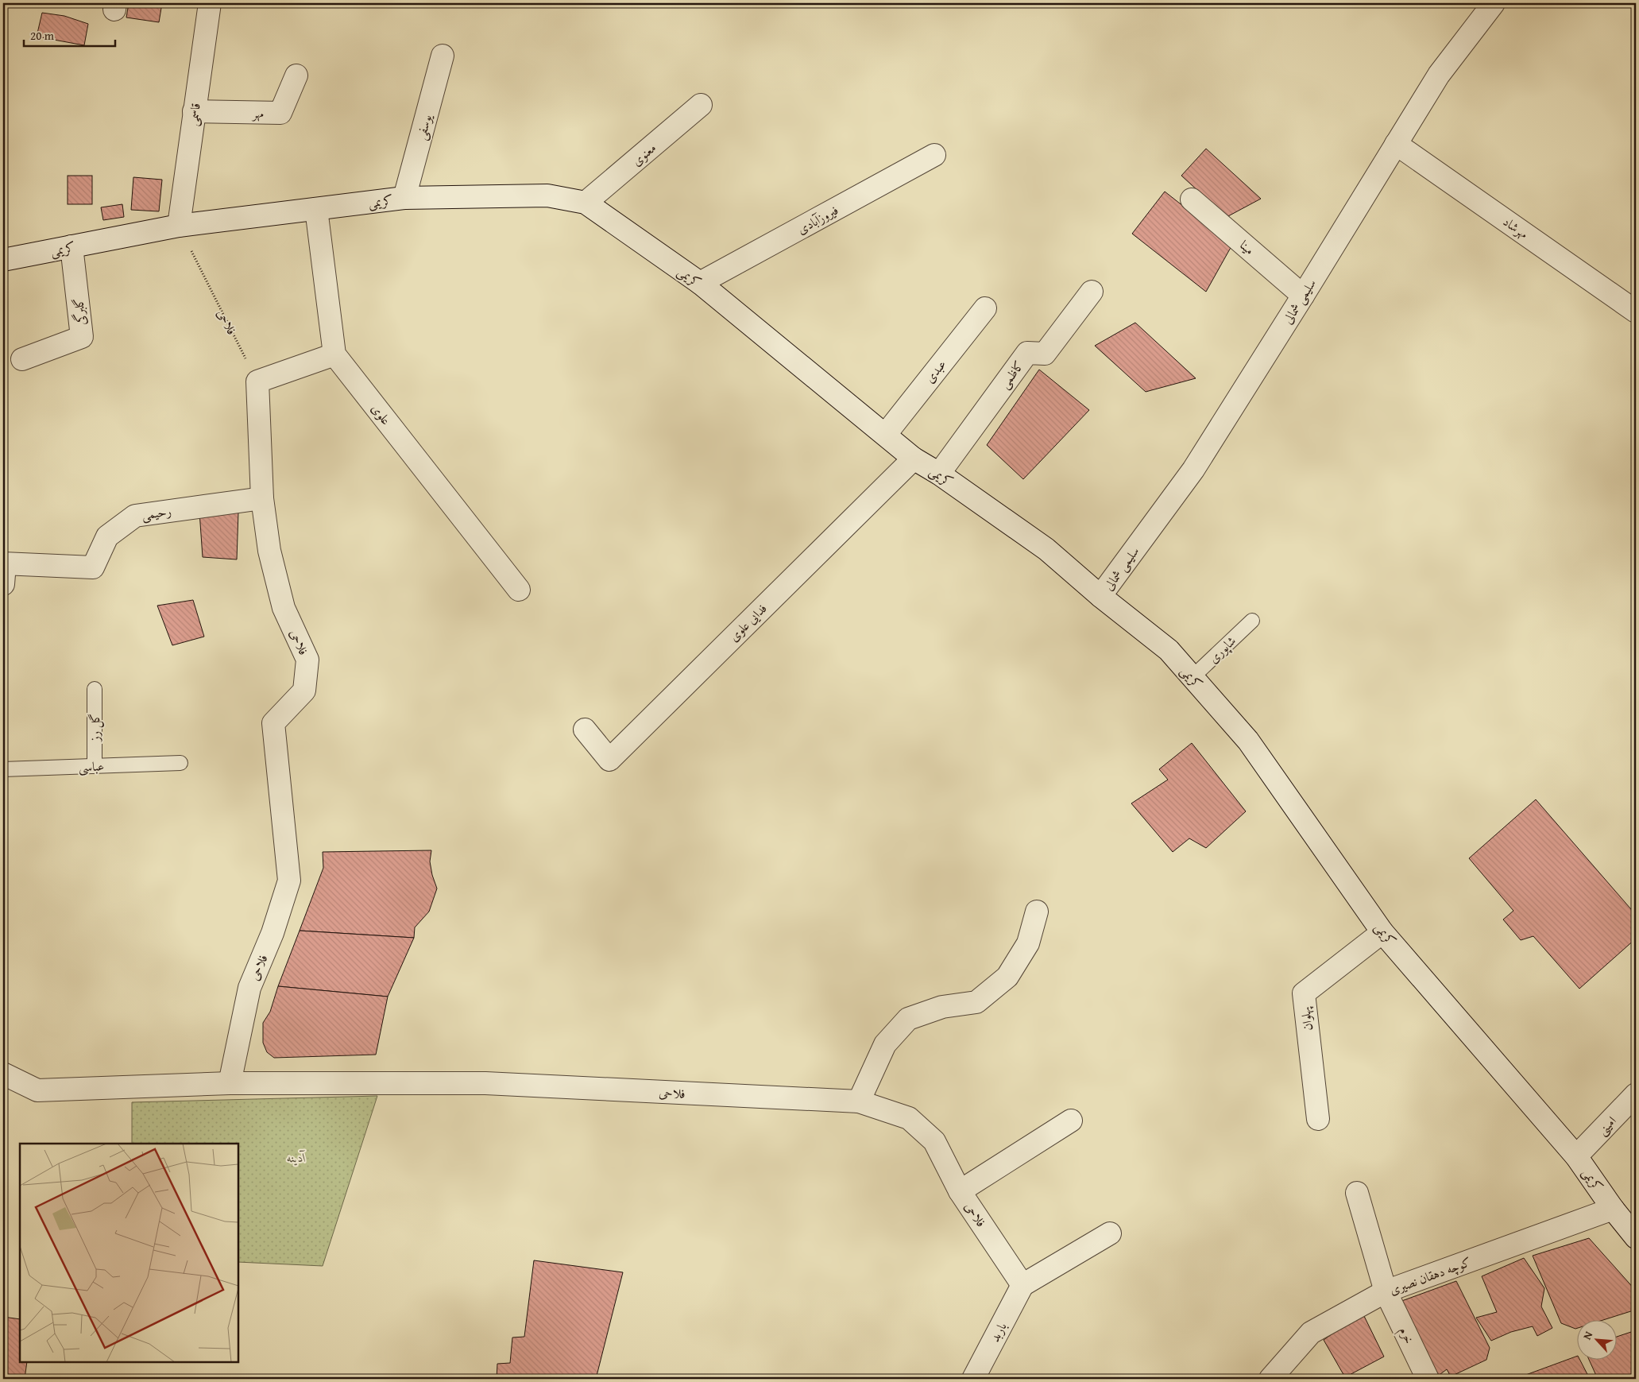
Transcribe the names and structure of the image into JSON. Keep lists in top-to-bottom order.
{
  "streets": {
    "street": [
      "مهر",
      "قاسمی",
      "یوسفی",
      "معنوی",
      "کریمی",
      "فیروزآبادی",
      "مهرشاد",
      "مینا",
      "سلیمی شمالی",
      "گلبرگی",
      "فلاحی",
      "عبدی",
      "کاظمی",
      "علوی",
      "رحیمی",
      "فدایی علوی",
      "پهلوان",
      "امینی",
      "کوچه دهقان نصیری",
      "باربد",
      "خرم"
    ],
    "lane": ["شاپوری", "گل رز", "عباسی"]
  },
  "crossings": [
    ["مهر", "قاسمی"],
    ["قاسمی", "کریمی"],
    ["قاسمی", "فلاحی"],
    ["یوسفی", "کریمی"],
    ["معنوی", "کریمی"],
    ["کریمی", "فیروزآبادی"],
    ["کریمی", "سلیمی شمالی"],
    ["کریمی", "گلبرگی"],
    ["کریمی", "فلاحی"],
    ["کریمی", "عبدی"],
    ["کریمی", "کاظمی"],
    ["کریمی", "فدایی علوی"],
    ["کریمی", "شاپوری"],
    ["کریمی", "پهلوان"],
    ["کریمی", "امینی"],
    ["کریمی", "کوچه دهقان نصیری"],
    ["مهرشاد", "سلیمی شمالی"],
    ["مینا", "سلیمی شمالی"],
    ["فلاحی", "رحیمی"],
    ["فلاحی", "باربد"],
    ["گل رز", "عباسی"],
    ["کوچه دهقان نصیری", "خرم"]
  ],
  "parks": ["آدینه"],
  "scale_bar": "20 m",
  "north": "top left"
}
